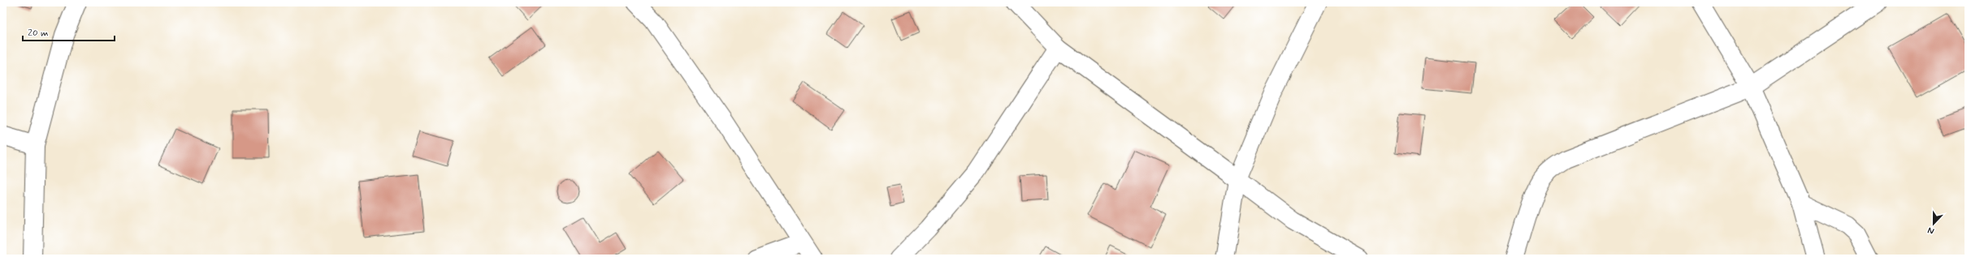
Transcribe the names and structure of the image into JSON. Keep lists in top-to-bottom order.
{
  "scale_bar": "20 m",
  "north": "bottom"
}
